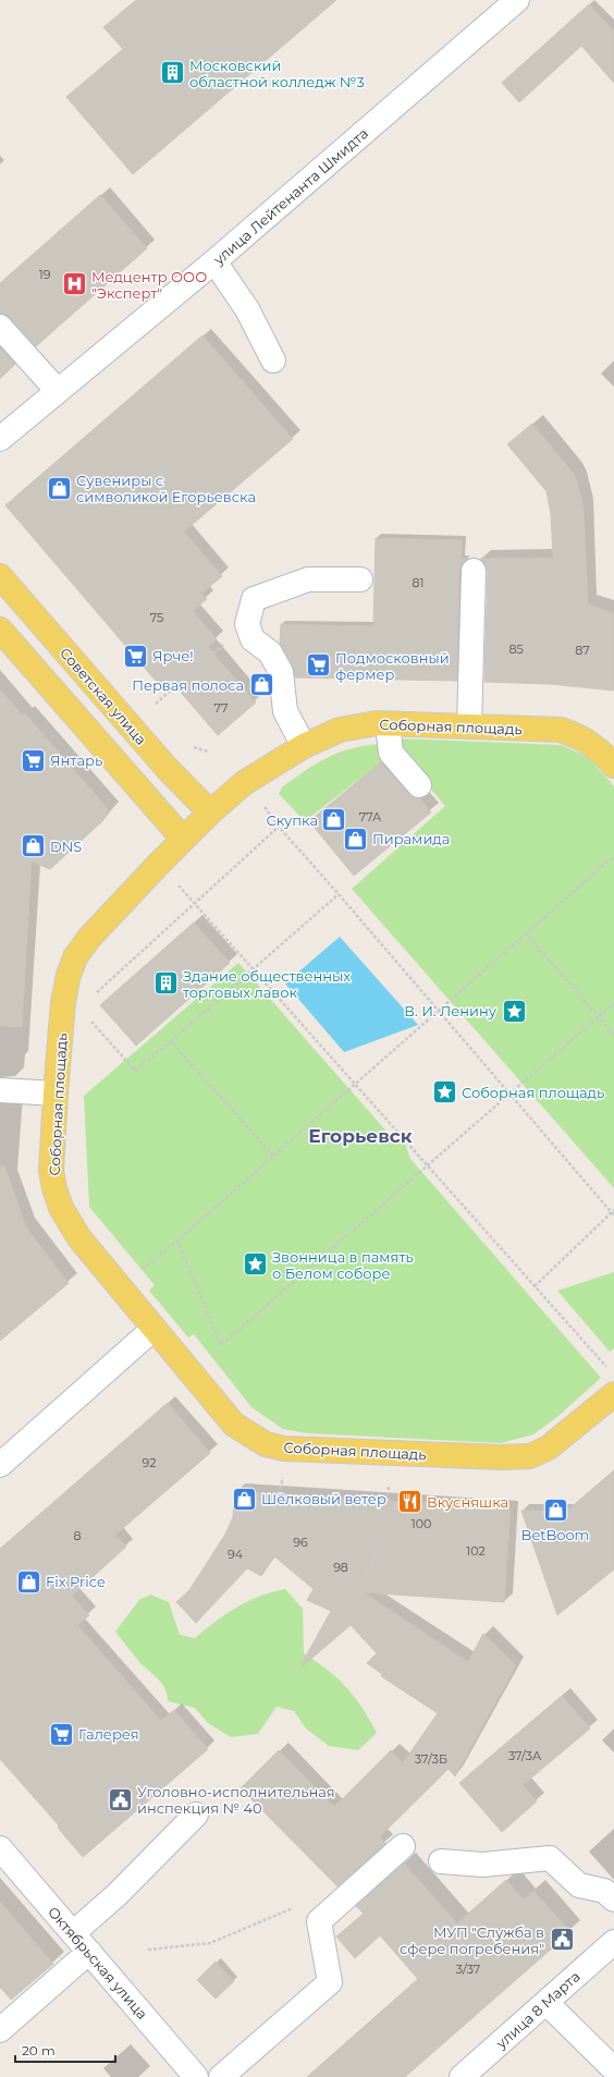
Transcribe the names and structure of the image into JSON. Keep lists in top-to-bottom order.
{
  "streets": {
    "main road": ["Советская улица", "Соборная площадь"],
    "street": ["улица Лейтенанта Шмидта", "Октябрьская улица", "улица 8 Марта"]
  },
  "crossings": [
    ["Советская улица", "Соборная площадь"]
  ],
  "districts": ["Егорьевск"],
  "places": {
    "building": ["Московский областной колледж №3", "Здание общественных торговых лавок"],
    "hospital": ["Медцентр ООО \"Эксперт\""],
    "shop": [
      "Сувениры с символикой Егорьевска",
      "Первая полоса",
      "Скупка",
      "Пирамида",
      "DNS",
      "Шёлковый ветер",
      "BetBoom",
      "Fix Price"
    ],
    "supermarket": [
      "Ярче!",
      "Подмосковный фермер",
      "Янтарь",
      "Галерея"
    ],
    "place": ["В. И. Ленину", "Соборная площадь", "Звонница в память о Белом соборе"],
    "restaurant": ["Вкусняшка"],
    "public building": ["Уголовно-исполнительная инспекция № 40", "МУП \"Служба в сфере погребения\""]
  },
  "house_numbers": [
    "19",
    "81",
    "75",
    "85",
    "87",
    "77",
    "77А",
    "92",
    "100",
    "8",
    "96",
    "102",
    "94",
    "98",
    "37/3А",
    "37/3Б",
    "3/37"
  ],
  "scale_bar": "20 m"
}
